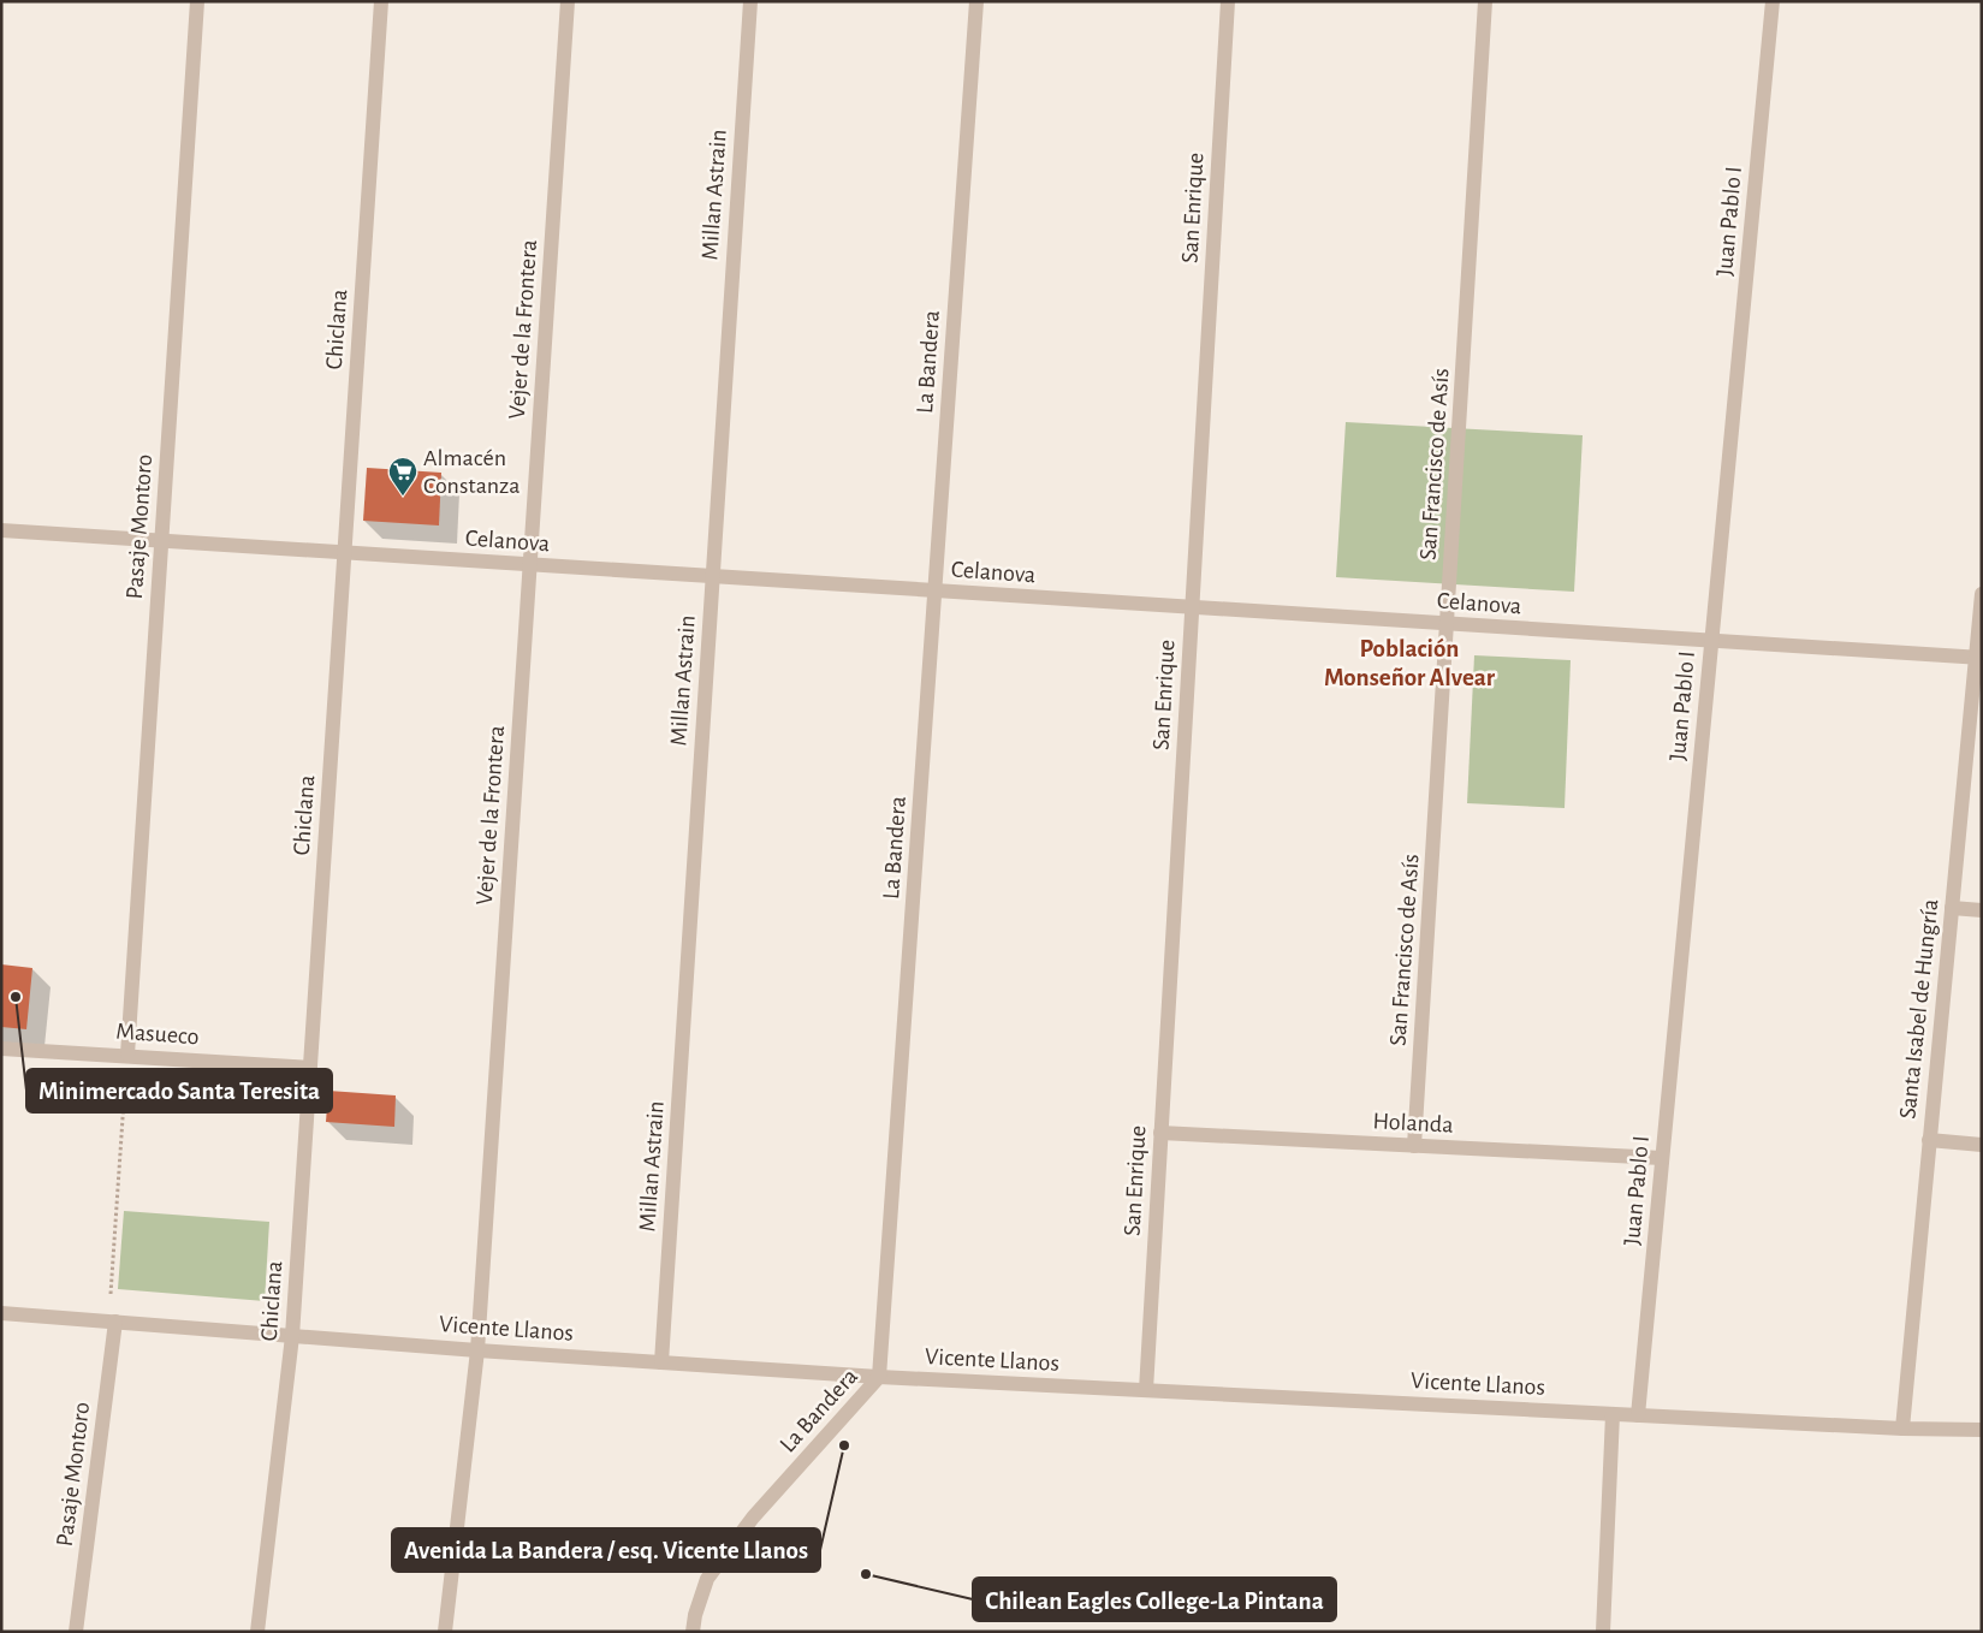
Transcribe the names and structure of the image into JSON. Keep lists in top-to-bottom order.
{
  "streets": {
    "street": [
      "Millan Astrain",
      "San Enrique",
      "Juan Pablo I",
      "Chiclana",
      "Vejer de la Frontera",
      "La Bandera",
      "San Francisco de Asís",
      "Pasaje Montoro",
      "Celanova",
      "Santa Isabel de Hungría",
      "Masueco",
      "Holanda",
      "Vicente Llanos"
    ]
  },
  "crossings": [
    ["Millan Astrain", "Celanova"],
    ["Millan Astrain", "Vicente Llanos"],
    ["San Enrique", "Celanova"],
    ["San Enrique", "Holanda"],
    ["San Enrique", "Vicente Llanos"],
    ["Juan Pablo I", "Celanova"],
    ["Juan Pablo I", "Holanda"],
    ["Juan Pablo I", "Vicente Llanos"],
    ["Chiclana", "Celanova"],
    ["Chiclana", "Masueco"],
    ["Chiclana", "Vicente Llanos"],
    ["Vejer de la Frontera", "Celanova"],
    ["Vejer de la Frontera", "Vicente Llanos"],
    ["La Bandera", "Celanova"],
    ["La Bandera", "Vicente Llanos"],
    ["San Francisco de Asís", "Celanova"],
    ["San Francisco de Asís", "Holanda"],
    ["Pasaje Montoro", "Celanova"],
    ["Pasaje Montoro", "Masueco"],
    ["Pasaje Montoro", "Vicente Llanos"],
    ["Celanova", "Santa Isabel de Hungría"],
    ["Santa Isabel de Hungría", "Vicente Llanos"]
  ],
  "districts": ["Población Monseñor Alvear"],
  "places": {
    "supermarket": ["Almacén Constanza"],
    "other": ["Minimercado Santa Teresita", "Avenida La Bandera / esq. Vicente Llanos", "Chilean Eagles College-La Pintana"]
  }
}
